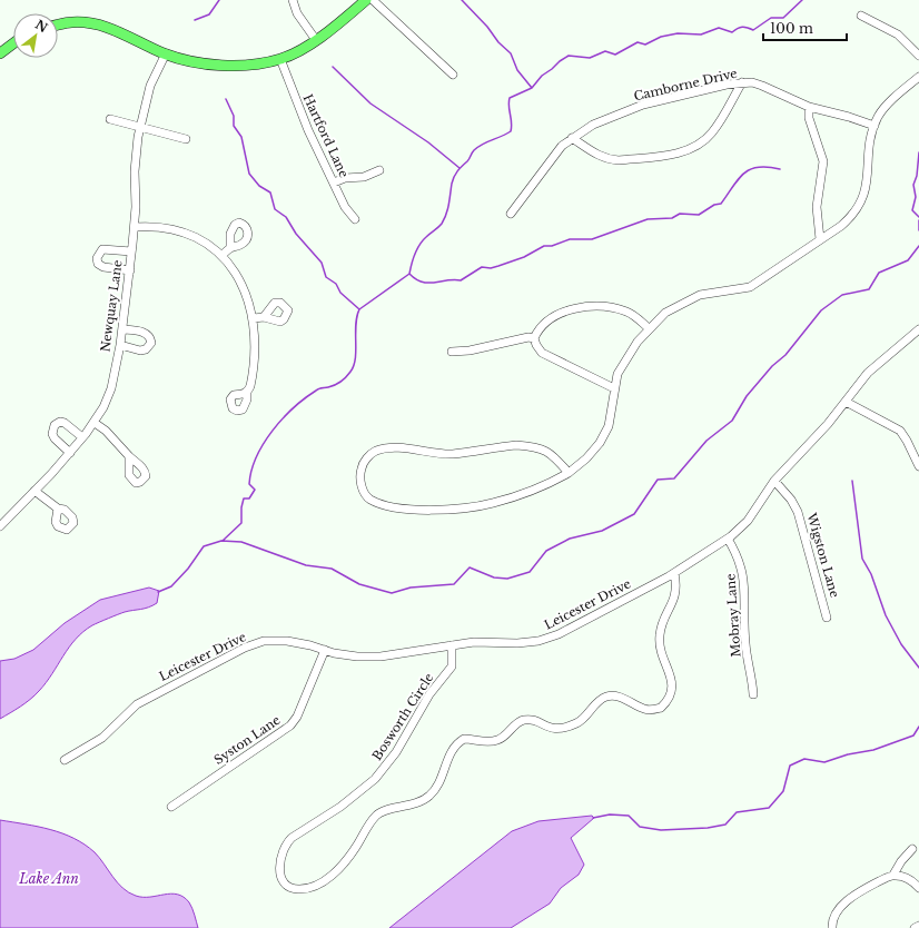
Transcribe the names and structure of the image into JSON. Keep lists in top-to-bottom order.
{
  "streets": {
    "street": [
      "Camborne Drive",
      "Hartford Lane",
      "Newquay Lane",
      "Wigston Lane",
      "Leicester Drive",
      "Mobray Lane",
      "Bosworth Circle",
      "Syston Lane"
    ]
  },
  "crossings": [
    ["Wigston Lane", "Leicester Drive"],
    ["Leicester Drive", "Mobray Lane"],
    ["Leicester Drive", "Bosworth Circle"],
    ["Leicester Drive", "Syston Lane"]
  ],
  "water": ["Lake Ann"],
  "scale_bar": "100 m",
  "north": "top right"
}
